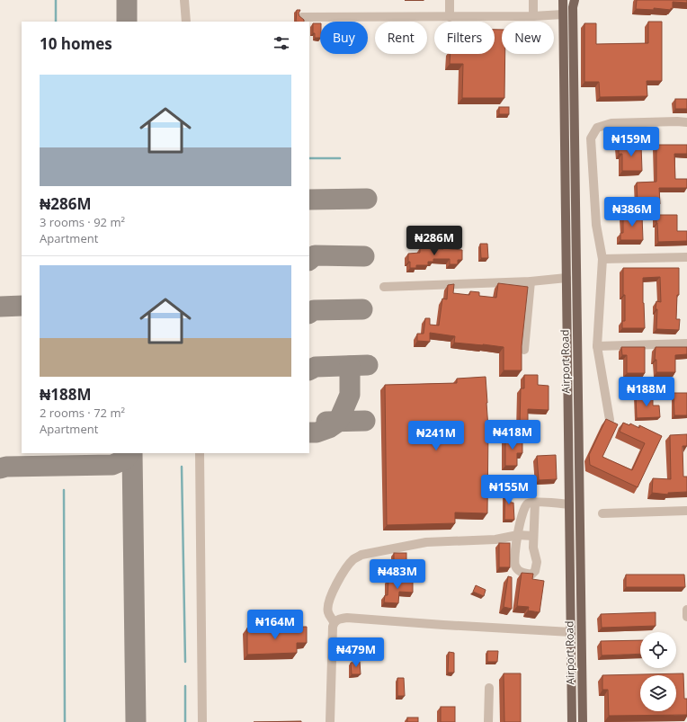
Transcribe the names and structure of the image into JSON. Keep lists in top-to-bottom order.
{
  "streets": {
    "main road": ["Airport Road"]
  },
  "page": {
    "chip": [
      "Buy",
      "Rent",
      "Filters",
      "New"
    ],
    "heading": "10 homes",
    "list": [
      {
        "name": "₦286M",
        "note": "3 rooms · 92 m² · Apartment"
      },
      {
        "name": "₦188M",
        "note": "2 rooms · 72 m² · Apartment"
      }
    ],
    "price": [
      "₦159M",
      "₦386M",
      "₦286M",
      "₦188M",
      "₦418M",
      "₦241M",
      "₦155M",
      "₦483M",
      "₦164M",
      "₦479M"
    ]
  }
}
